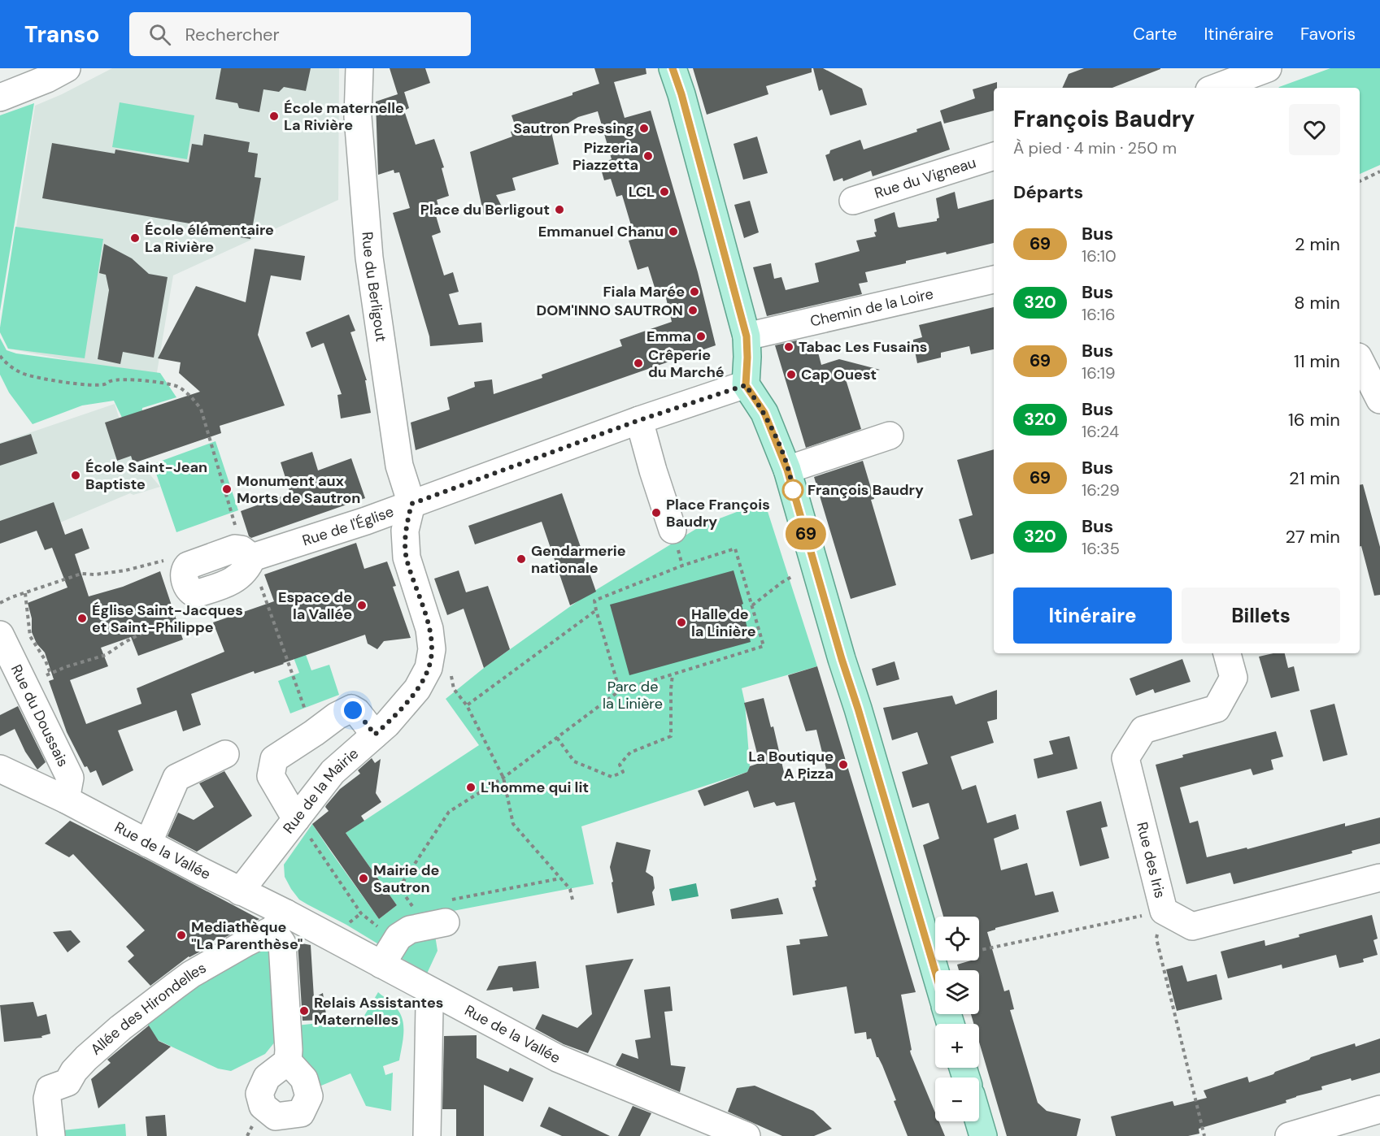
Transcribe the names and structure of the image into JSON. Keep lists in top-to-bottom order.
{
  "streets": {
    "street": [
      "Rue du Vigneau",
      "Rue du Berligout",
      "Chemin de la Loire",
      "Rue de l'Église",
      "Rue du Doussais",
      "Rue de la Mairie",
      "Rue de la Vallée",
      "Rue des Iris",
      "Allée des Hirondelles"
    ]
  },
  "crossings": [
    ["Rue du Berligout", "Rue de l'Église"],
    ["Rue du Berligout", "Rue de la Mairie"],
    ["Rue de l'Église", "Rue de la Mairie"],
    ["Rue du Doussais", "Rue de la Vallée"],
    ["Rue de la Mairie", "Rue de la Vallée"],
    ["Rue de la Vallée", "Allée des Hirondelles"]
  ],
  "parks": ["Parc de la Linière"],
  "places": [
    "École maternelle La Rivière",
    "Sautron Pressing",
    "Pizzeria Piazzetta",
    "LCL",
    "Place du Berligout",
    "Emmanuel Chanu",
    "École élémentaire La Rivière",
    "Fiala Marée",
    "DOM'INNO SAUTRON",
    "Emma",
    "Tabac Les Fusains",
    "Crêperie du Marché",
    "Cap Ouest",
    "École Saint-Jean Baptiste",
    "Monument aux Morts de Sautron",
    "François Baudry",
    "Place François Baudry",
    "Gendarmerie nationale",
    "Espace de la Vallée",
    "Église Saint-Jacques et Saint-Philippe",
    "Halle de la Linière",
    "La Boutique A Pizza",
    "L'homme qui lit",
    "Mairie de Sautron",
    "Mediathèque \"La Parenthèse\"",
    "Relais Assistantes Maternelles"
  ],
  "lines": ["bus line 69"],
  "page": {
    "header": "Transo",
    "search": "Rechercher",
    "nav": ["Carte", "Itinéraire", "Favoris"],
    "on_map": "69",
    "heading": [
      ["François Baudry", "À pied · 4 min · 250 m"],
      "Départs"
    ],
    "list": [
      {
        "mark": "69",
        "name": "Bus",
        "note": "16:10",
        "value": "2 min"
      },
      {
        "mark": "320",
        "name": "Bus",
        "note": "16:16",
        "value": "8 min"
      },
      {
        "mark": "69",
        "name": "Bus",
        "note": "16:19",
        "value": "11 min"
      },
      {
        "mark": "320",
        "name": "Bus",
        "note": "16:24",
        "value": "16 min"
      },
      {
        "mark": "69",
        "name": "Bus",
        "note": "16:29",
        "value": "21 min"
      },
      {
        "mark": "320",
        "name": "Bus",
        "note": "16:35",
        "value": "27 min"
      }
    ],
    "buttons": ["Itinéraire", "Billets"],
    "map_buttons": ["+", "−"]
  }
}
